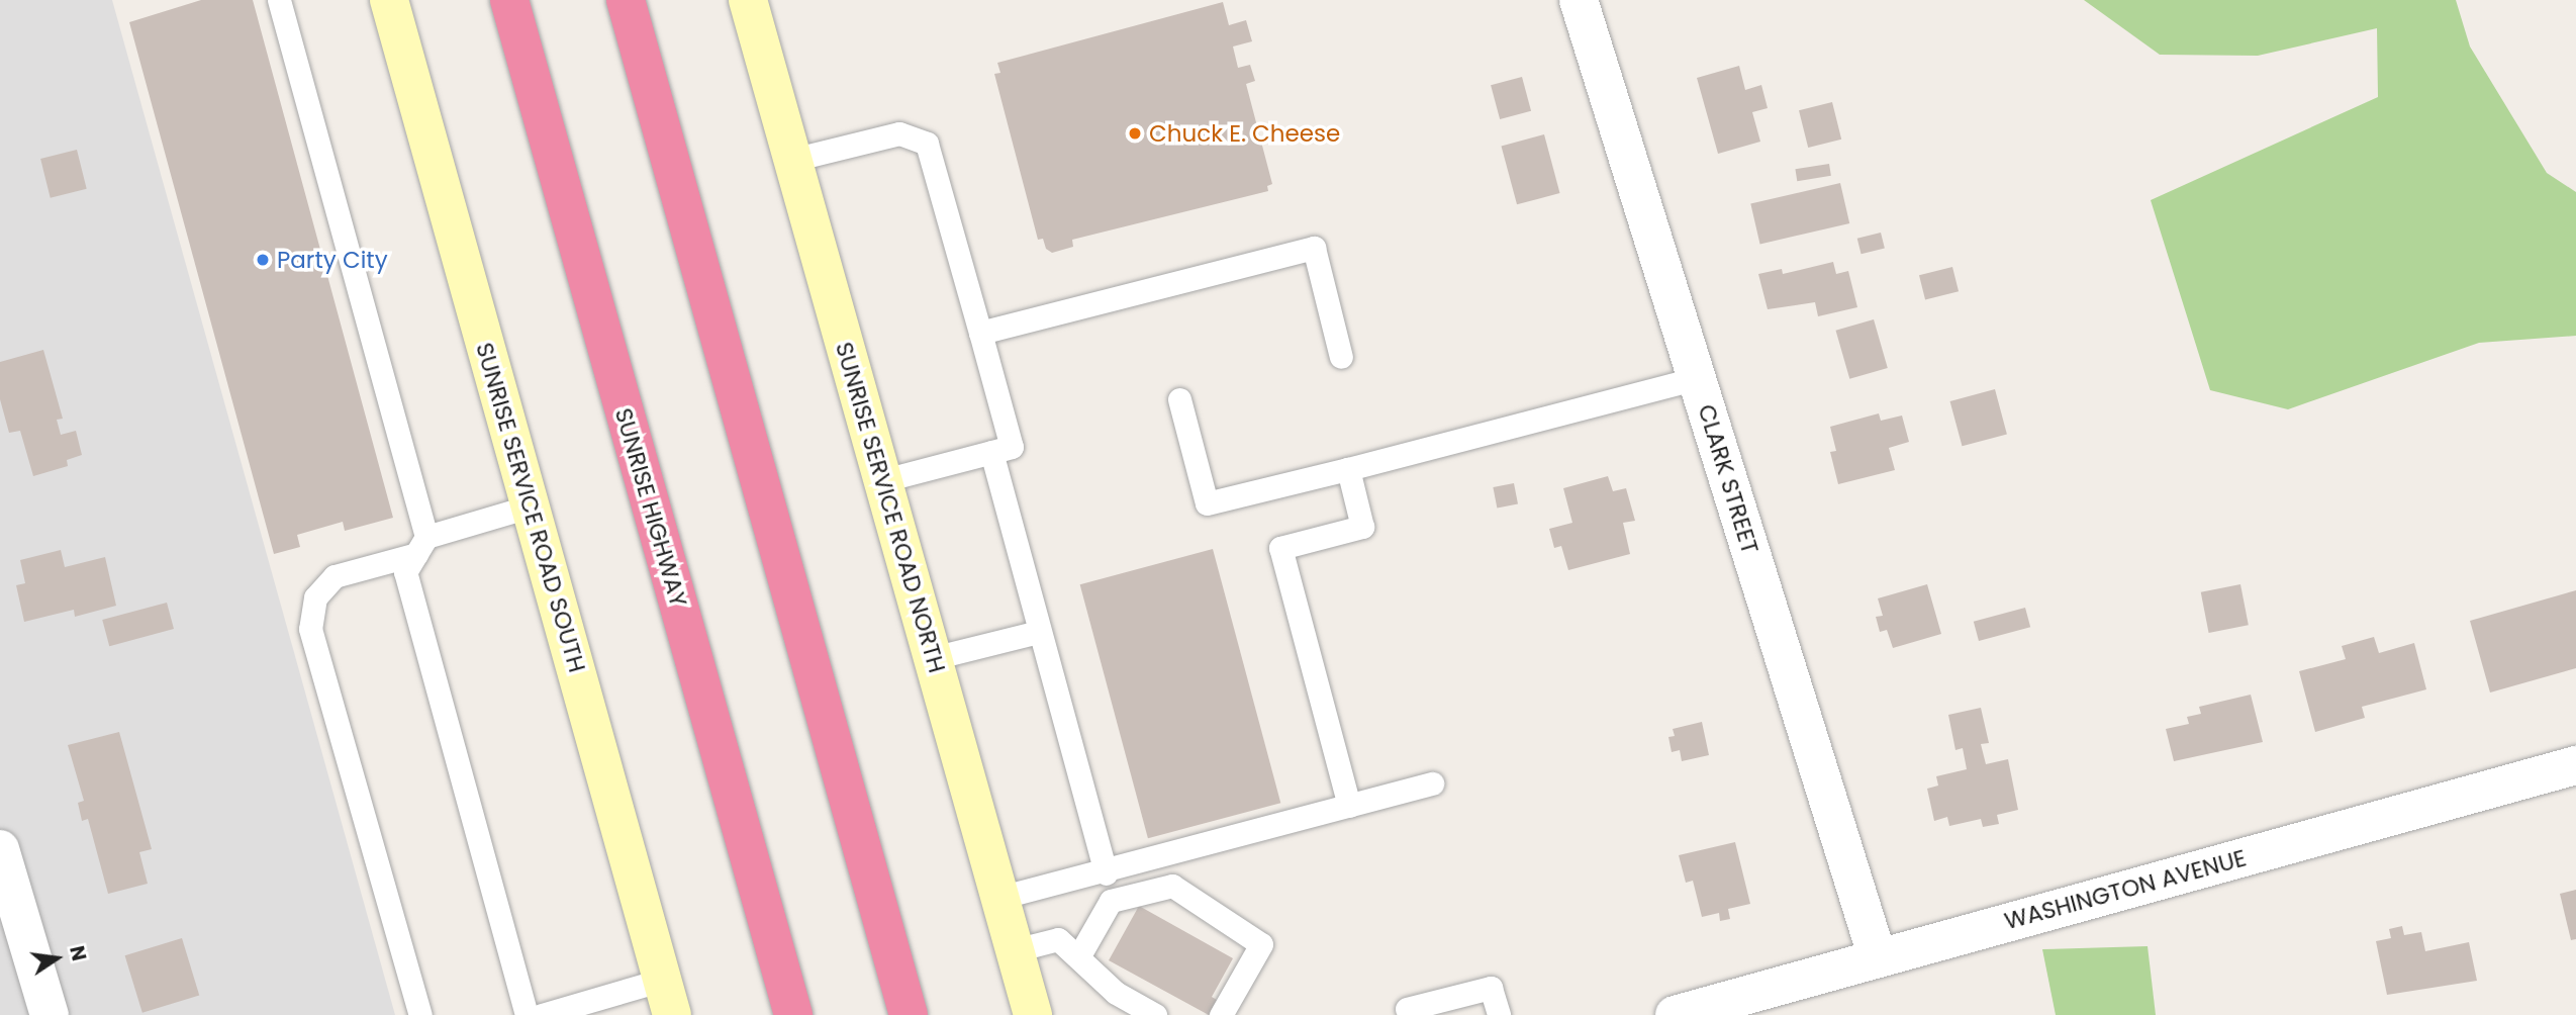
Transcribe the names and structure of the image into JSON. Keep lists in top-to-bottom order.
{
  "streets": {
    "highway": ["SUNRISE HIGHWAY"],
    "main road": ["SUNRISE SERVICE ROAD SOUTH", "SUNRISE SERVICE ROAD NORTH"],
    "street": ["CLARK STREET", "WASHINGTON AVENUE"]
  },
  "crossings": [
    ["CLARK STREET", "WASHINGTON AVENUE"]
  ],
  "places": ["Chuck E. Cheese", "Party City"],
  "north": "right"
}
